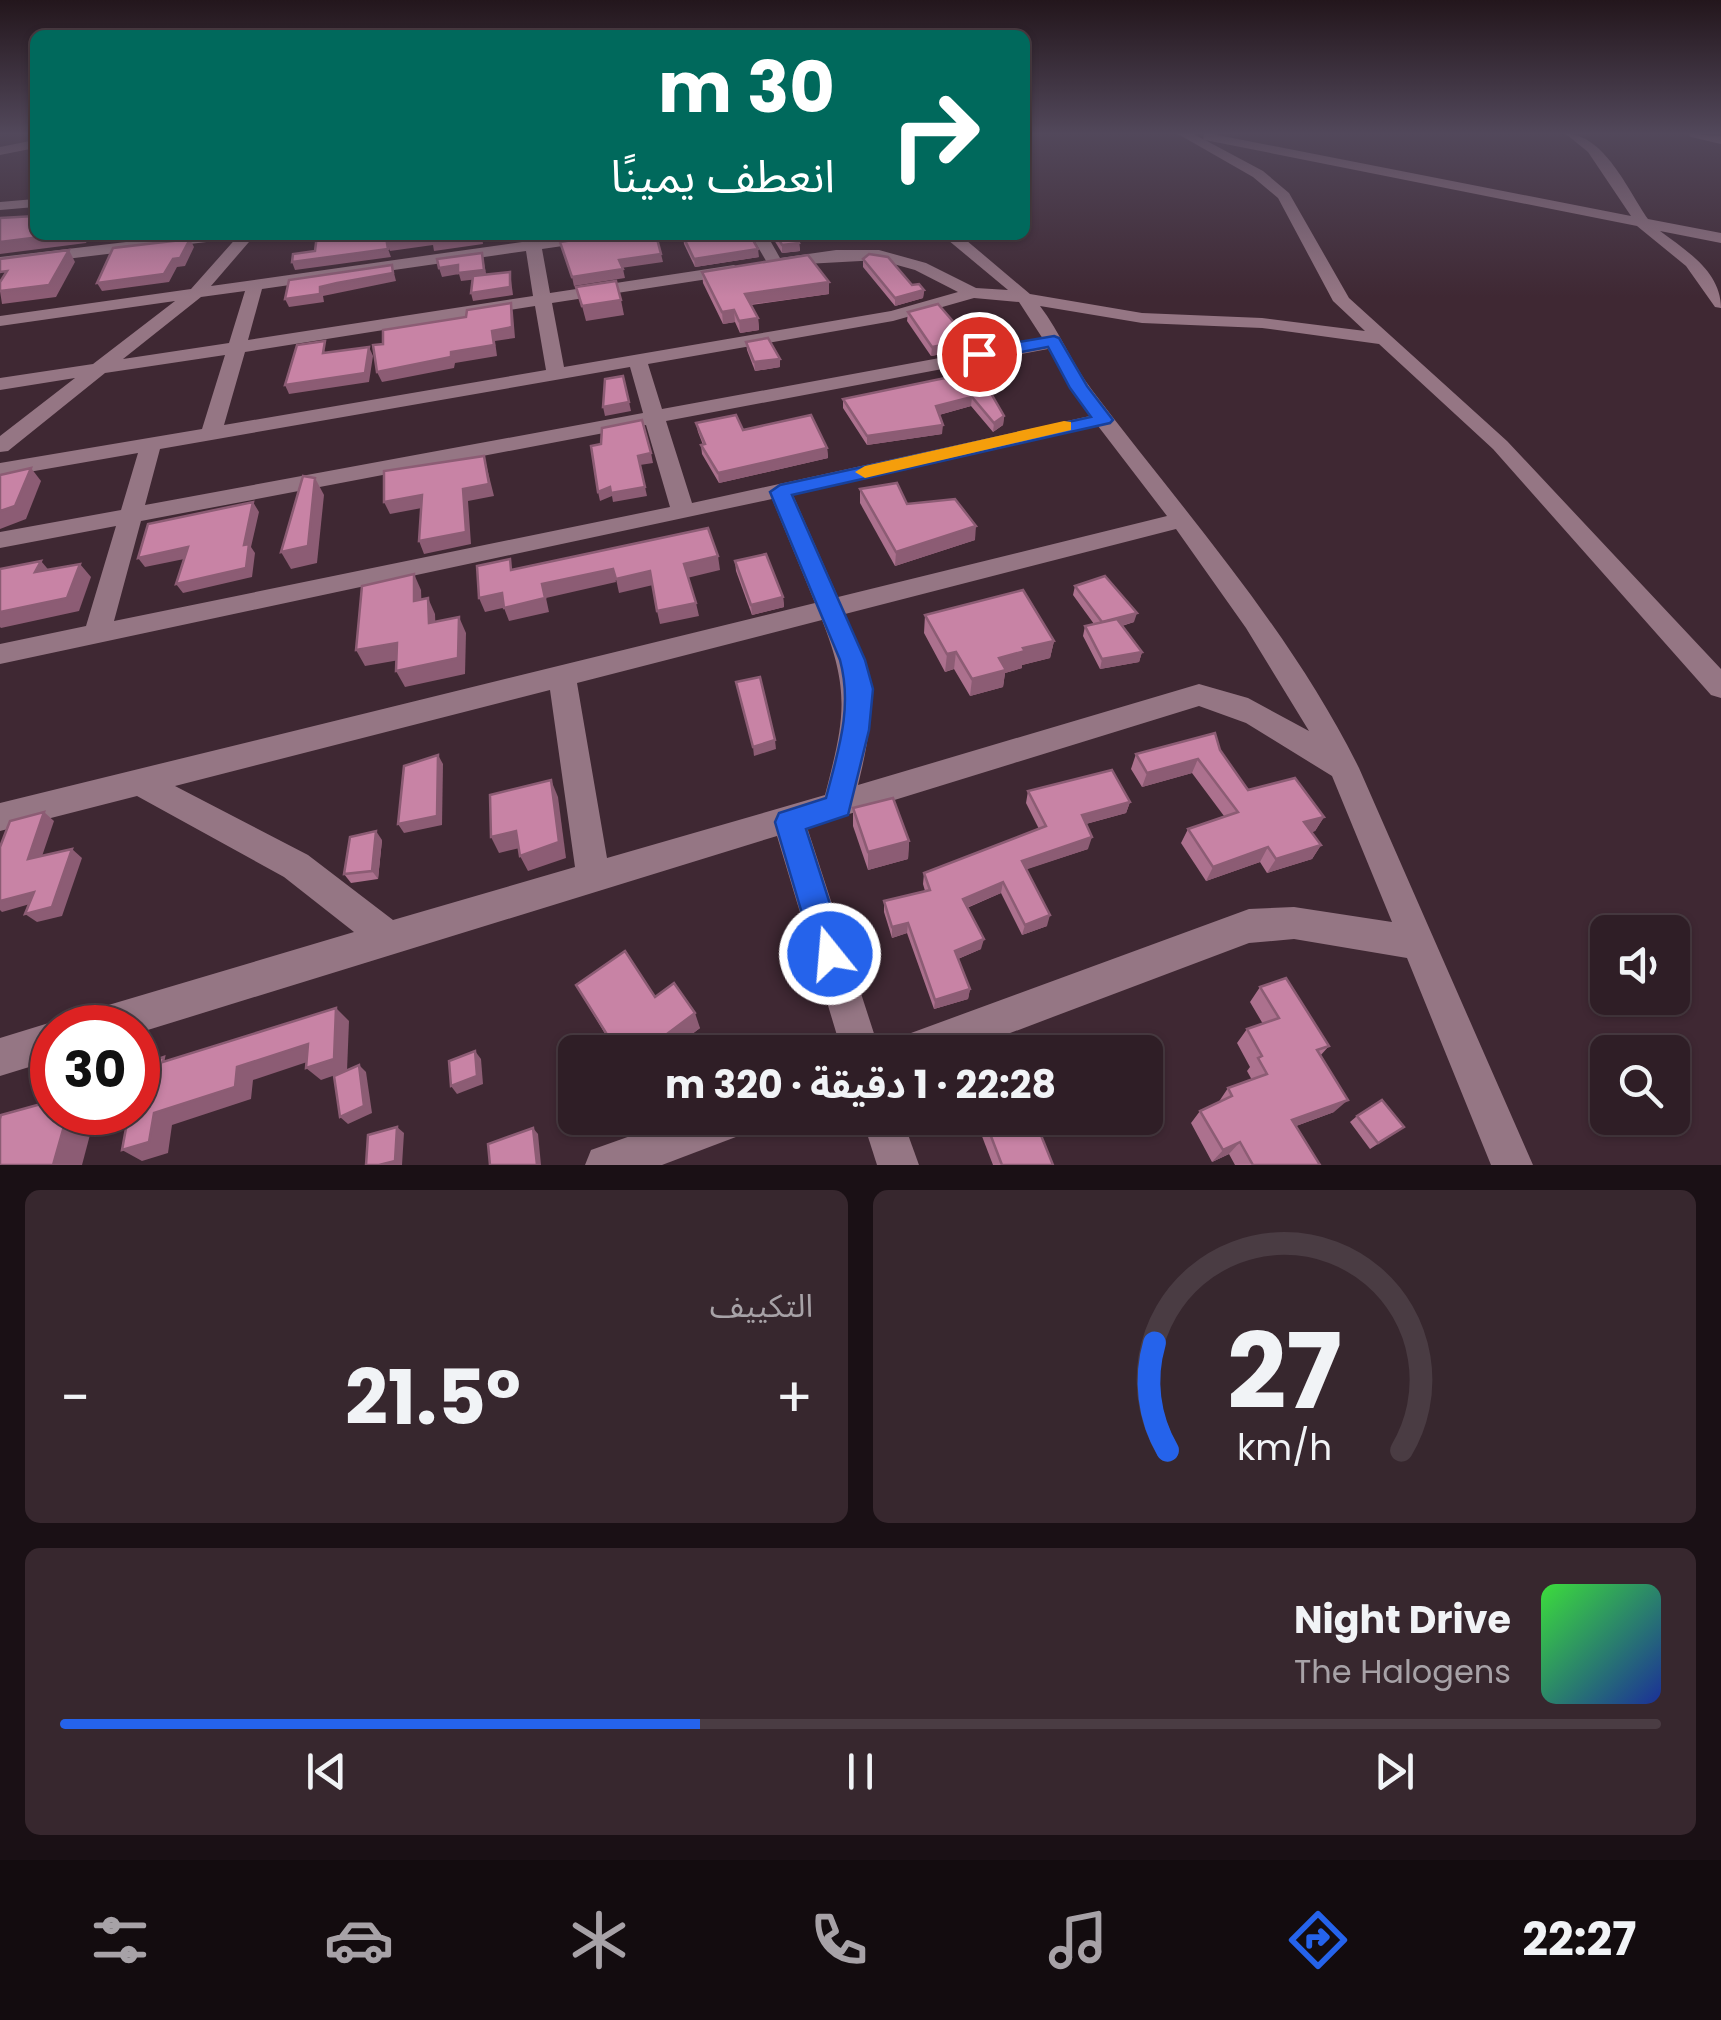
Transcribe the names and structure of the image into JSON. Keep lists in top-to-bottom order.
{
  "page": {
    "turn": ["30 m", "انعطف يمينًا"],
    "limit": "30",
    "trip": "22:28 · 1 دقيقة · 320 m",
    "tile": "التكييف",
    "heat": ["−", "21.5°", "+"],
    "song": ["Night Drive", "The Halogens"],
    "tabs": "22:27",
    "gauge": ["27", "km/h"]
  }
}
